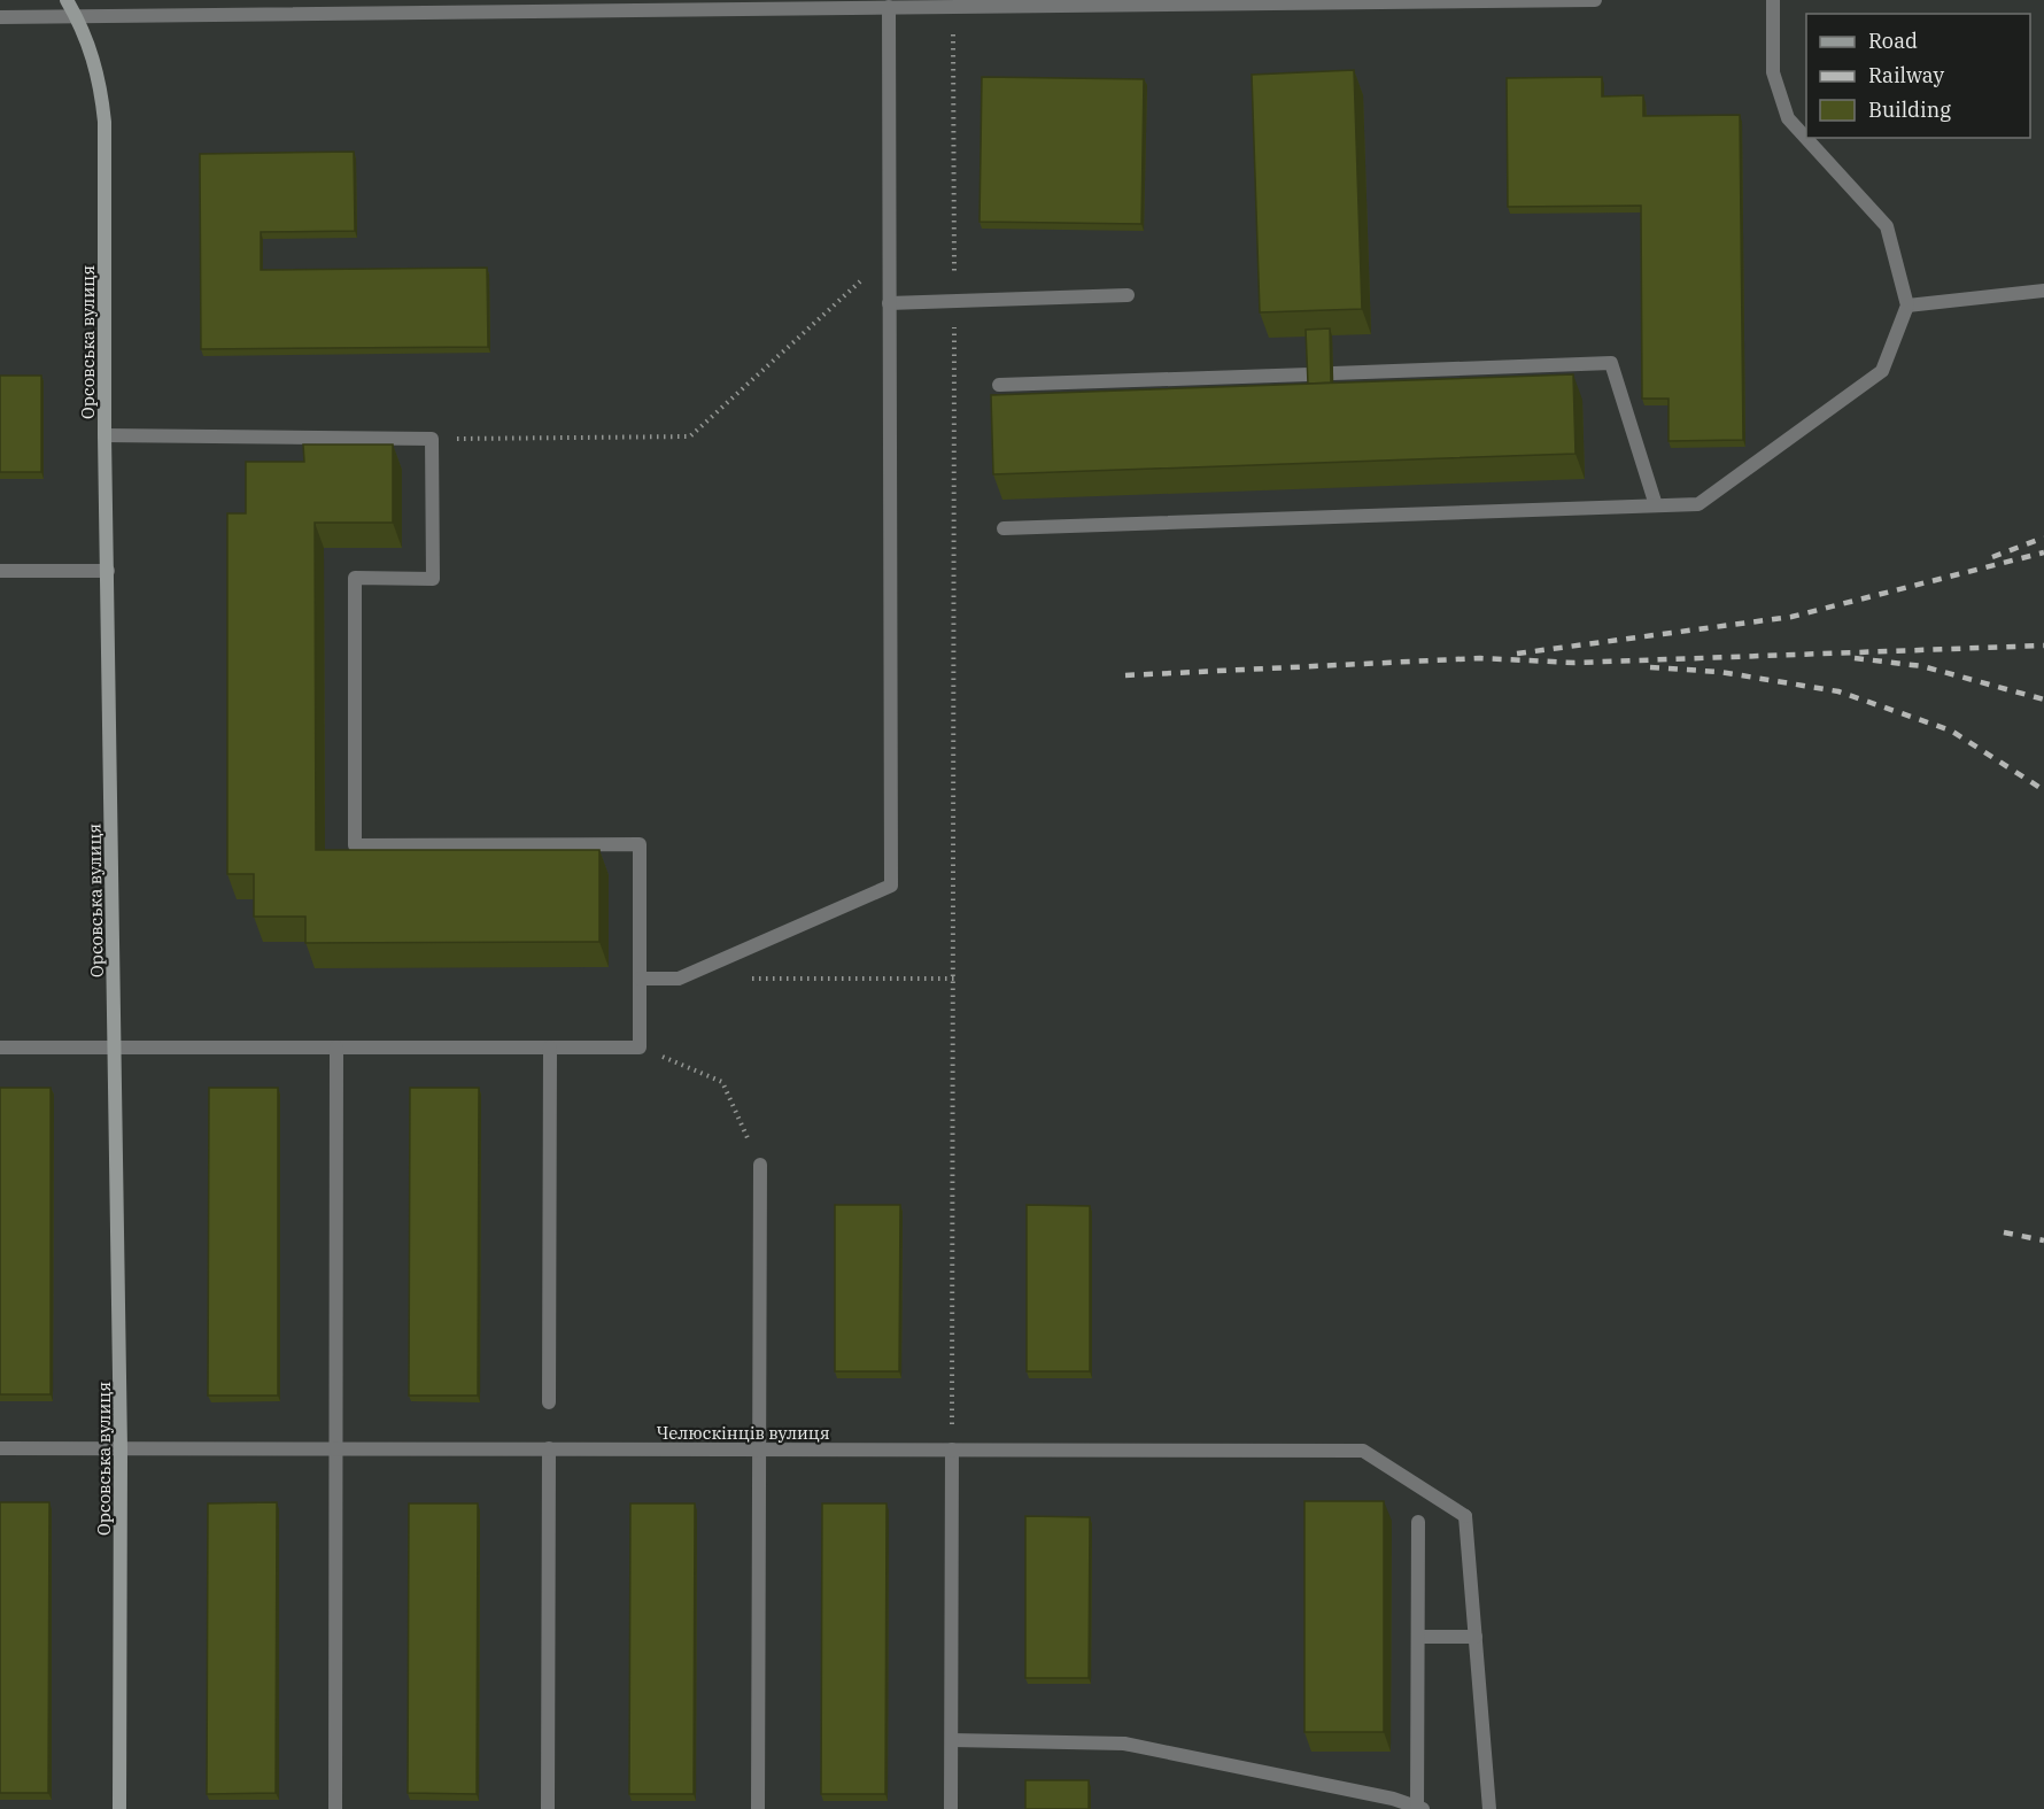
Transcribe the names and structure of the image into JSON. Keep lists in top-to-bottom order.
{
  "streets": {
    "street": ["Орсовська вулиця", "Челюскінців вулиця"]
  },
  "crossings": [
    ["Орсовська вулиця", "Челюскінців вулиця"]
  ],
  "legend": ["Road", "Railway", "Building"]
}
